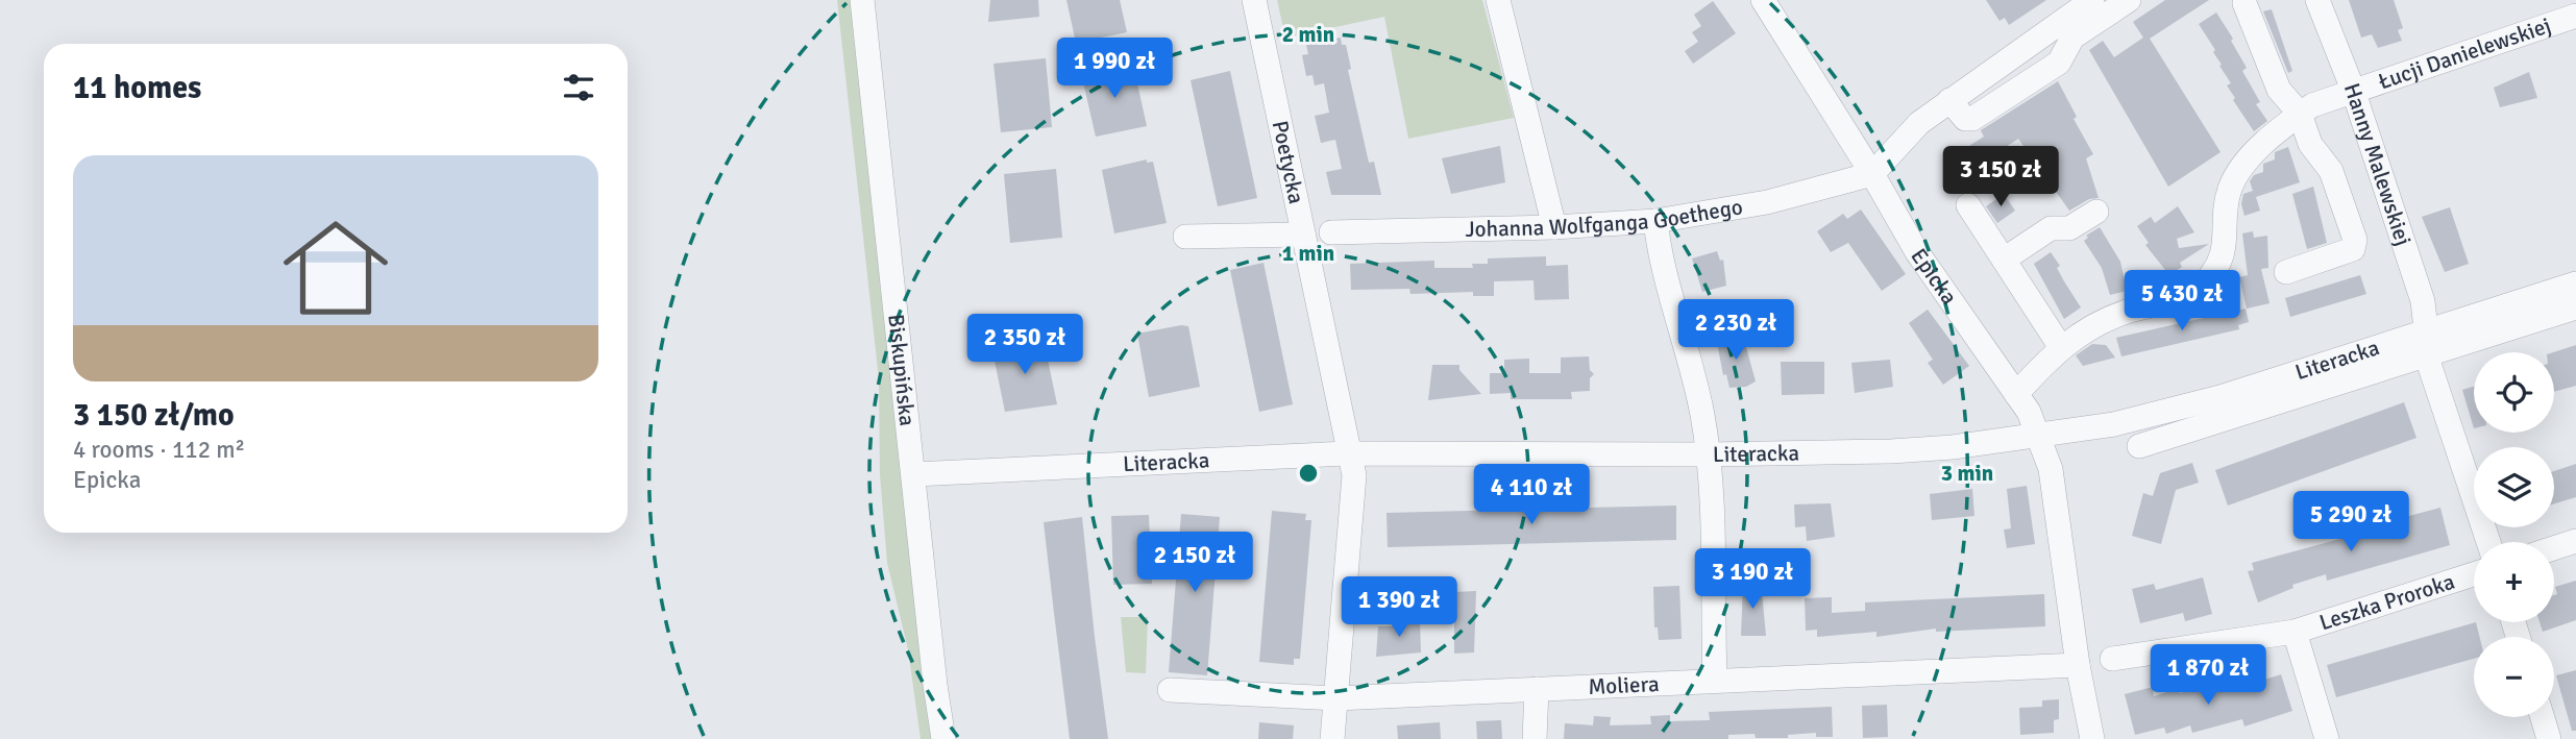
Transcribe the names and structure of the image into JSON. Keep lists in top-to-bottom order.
{
  "streets": {
    "street": [
      "Łucji Danielewskiej",
      "Poetycka",
      "Hanny Malewskiej",
      "Johanna Wolfganga Goethego",
      "Epicka",
      "Literacka",
      "Biskupińska",
      "Leszka Proroka",
      "Moliera"
    ]
  },
  "crossings": [
    ["Łucji Danielewskiej", "Hanny Malewskiej"],
    ["Łucji Danielewskiej", "Epicka"],
    ["Poetycka", "Literacka"],
    ["Poetycka", "Moliera"],
    ["Hanny Malewskiej", "Literacka"],
    ["Johanna Wolfganga Goethego", "Epicka"],
    ["Epicka", "Literacka"],
    ["Epicka", "Moliera"],
    ["Literacka", "Biskupińska"]
  ],
  "page": {
    "price": [
      "1 990 zł",
      "3 150 zł",
      "5 430 zł",
      "2 230 zł",
      "2 350 zł",
      "4 110 zł",
      "5 290 zł",
      "2 150 zł",
      "3 190 zł",
      "1 390 zł",
      "1 870 zł"
    ],
    "heading": "11 homes",
    "list": [
      {
        "name": "3 150 zł/mo",
        "note": "4 rooms · 112 m² · Epicka"
      }
    ],
    "map_buttons": ["+", "−"]
  },
  "rings": ["2 min", "1 min", "3 min"]
}
